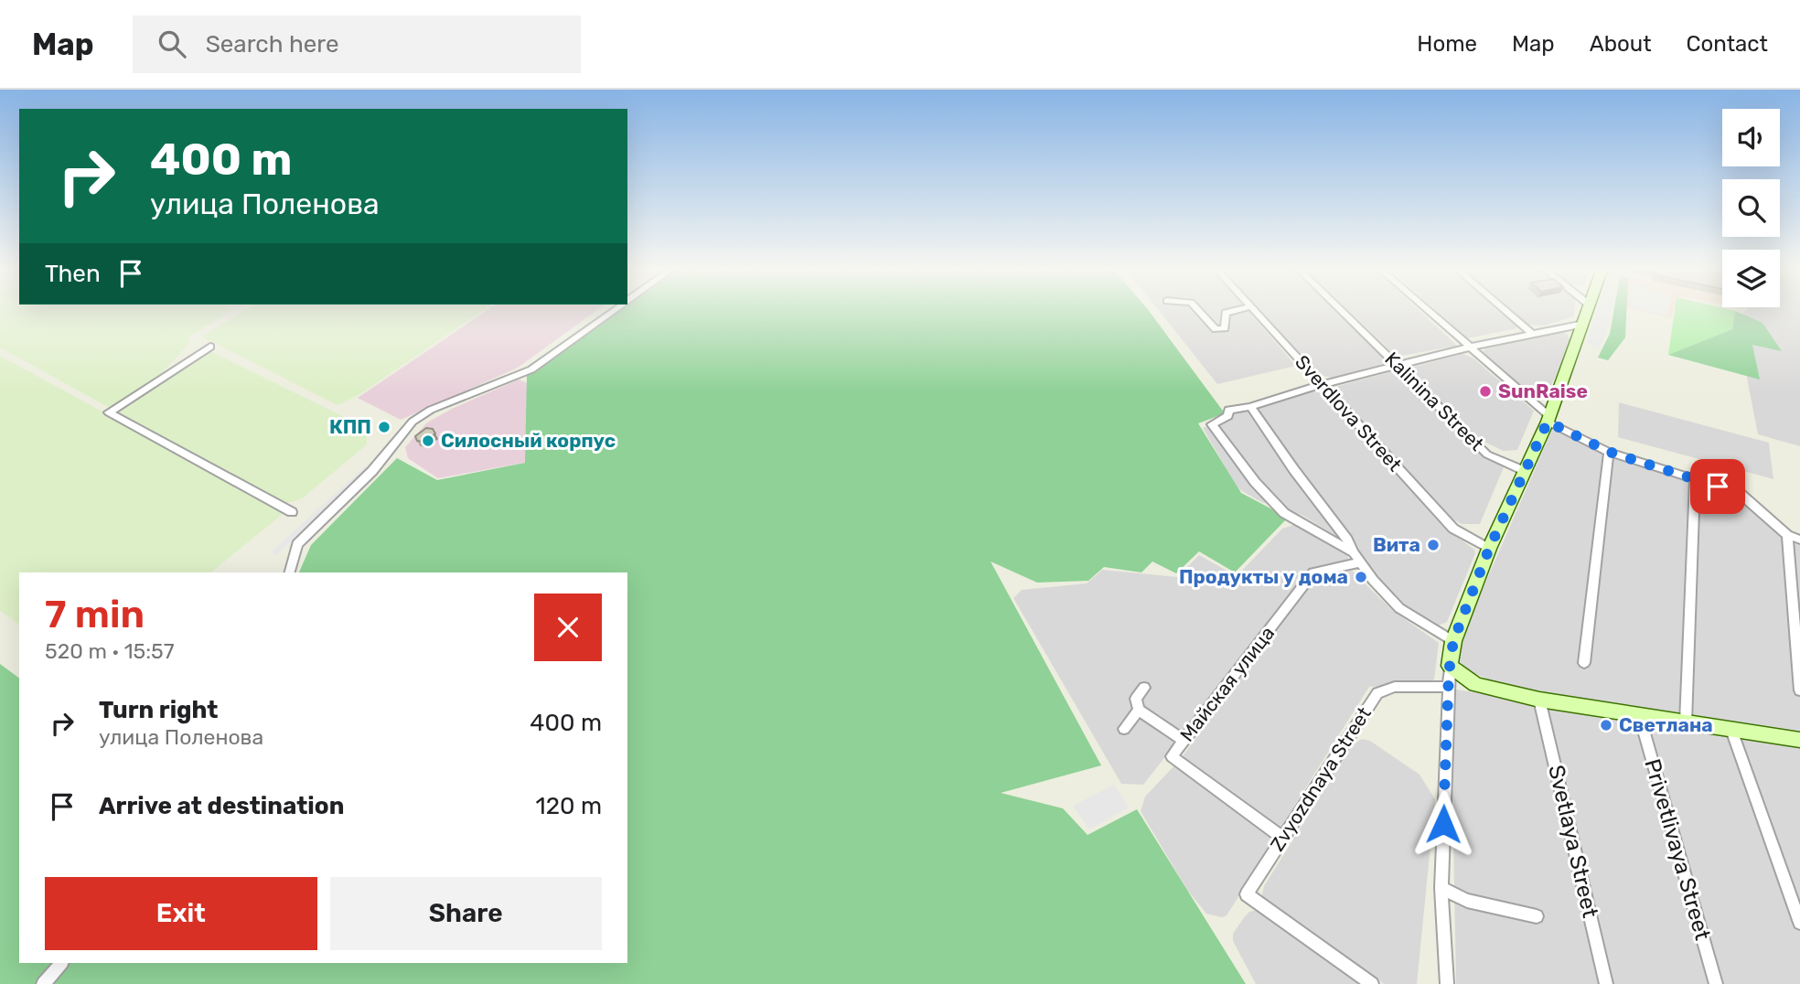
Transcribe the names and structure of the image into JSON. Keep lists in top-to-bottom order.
{
  "streets": {
    "street": [
      "Kalinina Street",
      "Sverdlova Street",
      "Майская улица",
      "Zvyozdnaya Street",
      "Svetlaya Street",
      "Privetlivaya Street"
    ]
  },
  "crossings": [
    ["Майская улица", "Zvyozdnaya Street"]
  ],
  "places": [
    "SunRaise",
    "КПП",
    "Силосный корпус",
    "Вита",
    "Продукты у дома",
    "Светлана"
  ],
  "page": {
    "header": "Map",
    "search": "Search here",
    "nav": [
      "Home",
      "Map",
      "About",
      "Contact"
    ],
    "turn": ["400 m", "улица Поленова"],
    "then": "Then",
    "heading": ["7 min", "520 m · 15:57"],
    "list": [
      {
        "name": "Turn right",
        "note": "улица Поленова",
        "value": "400 m"
      },
      {
        "name": "Arrive at destination",
        "value": "120 m"
      }
    ],
    "buttons": ["Exit", "Share"]
  }
}
